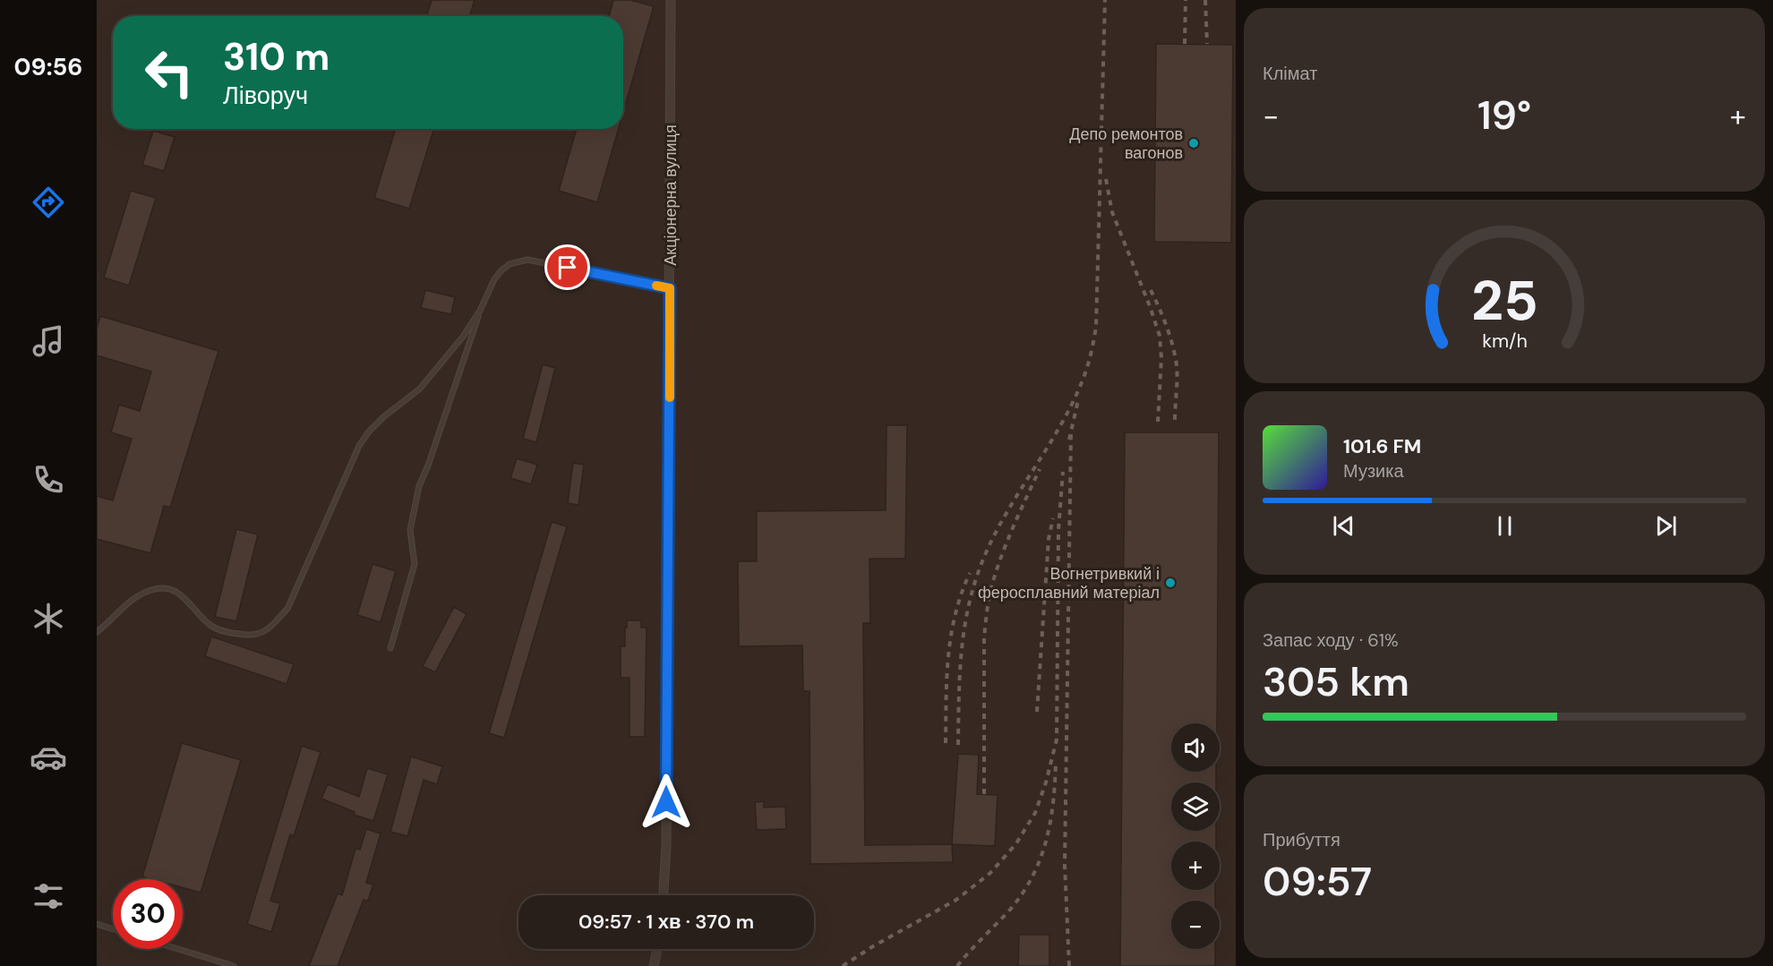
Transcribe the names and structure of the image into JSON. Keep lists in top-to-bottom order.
{
  "streets": {
    "street": ["Акціонерна вулиця"]
  },
  "places": ["Депо ремонтов вагонов", "Вогнетривкий і феросплавний матеріал"],
  "page": {
    "tabs": "09:56",
    "tile": [
      "Клімат",
      ["Запас ходу · 61%", "305 km"],
      ["Прибуття", "09:57"]
    ],
    "turn": ["310 m", "Ліворуч"],
    "heat": ["−", "19°", "+"],
    "song": ["101.6 FM", "Музика"],
    "map_buttons": ["+", "−"],
    "limit": "30",
    "trip": "09:57 · 1 хв · 370 m",
    "gauge": ["25", "km/h"]
  }
}
